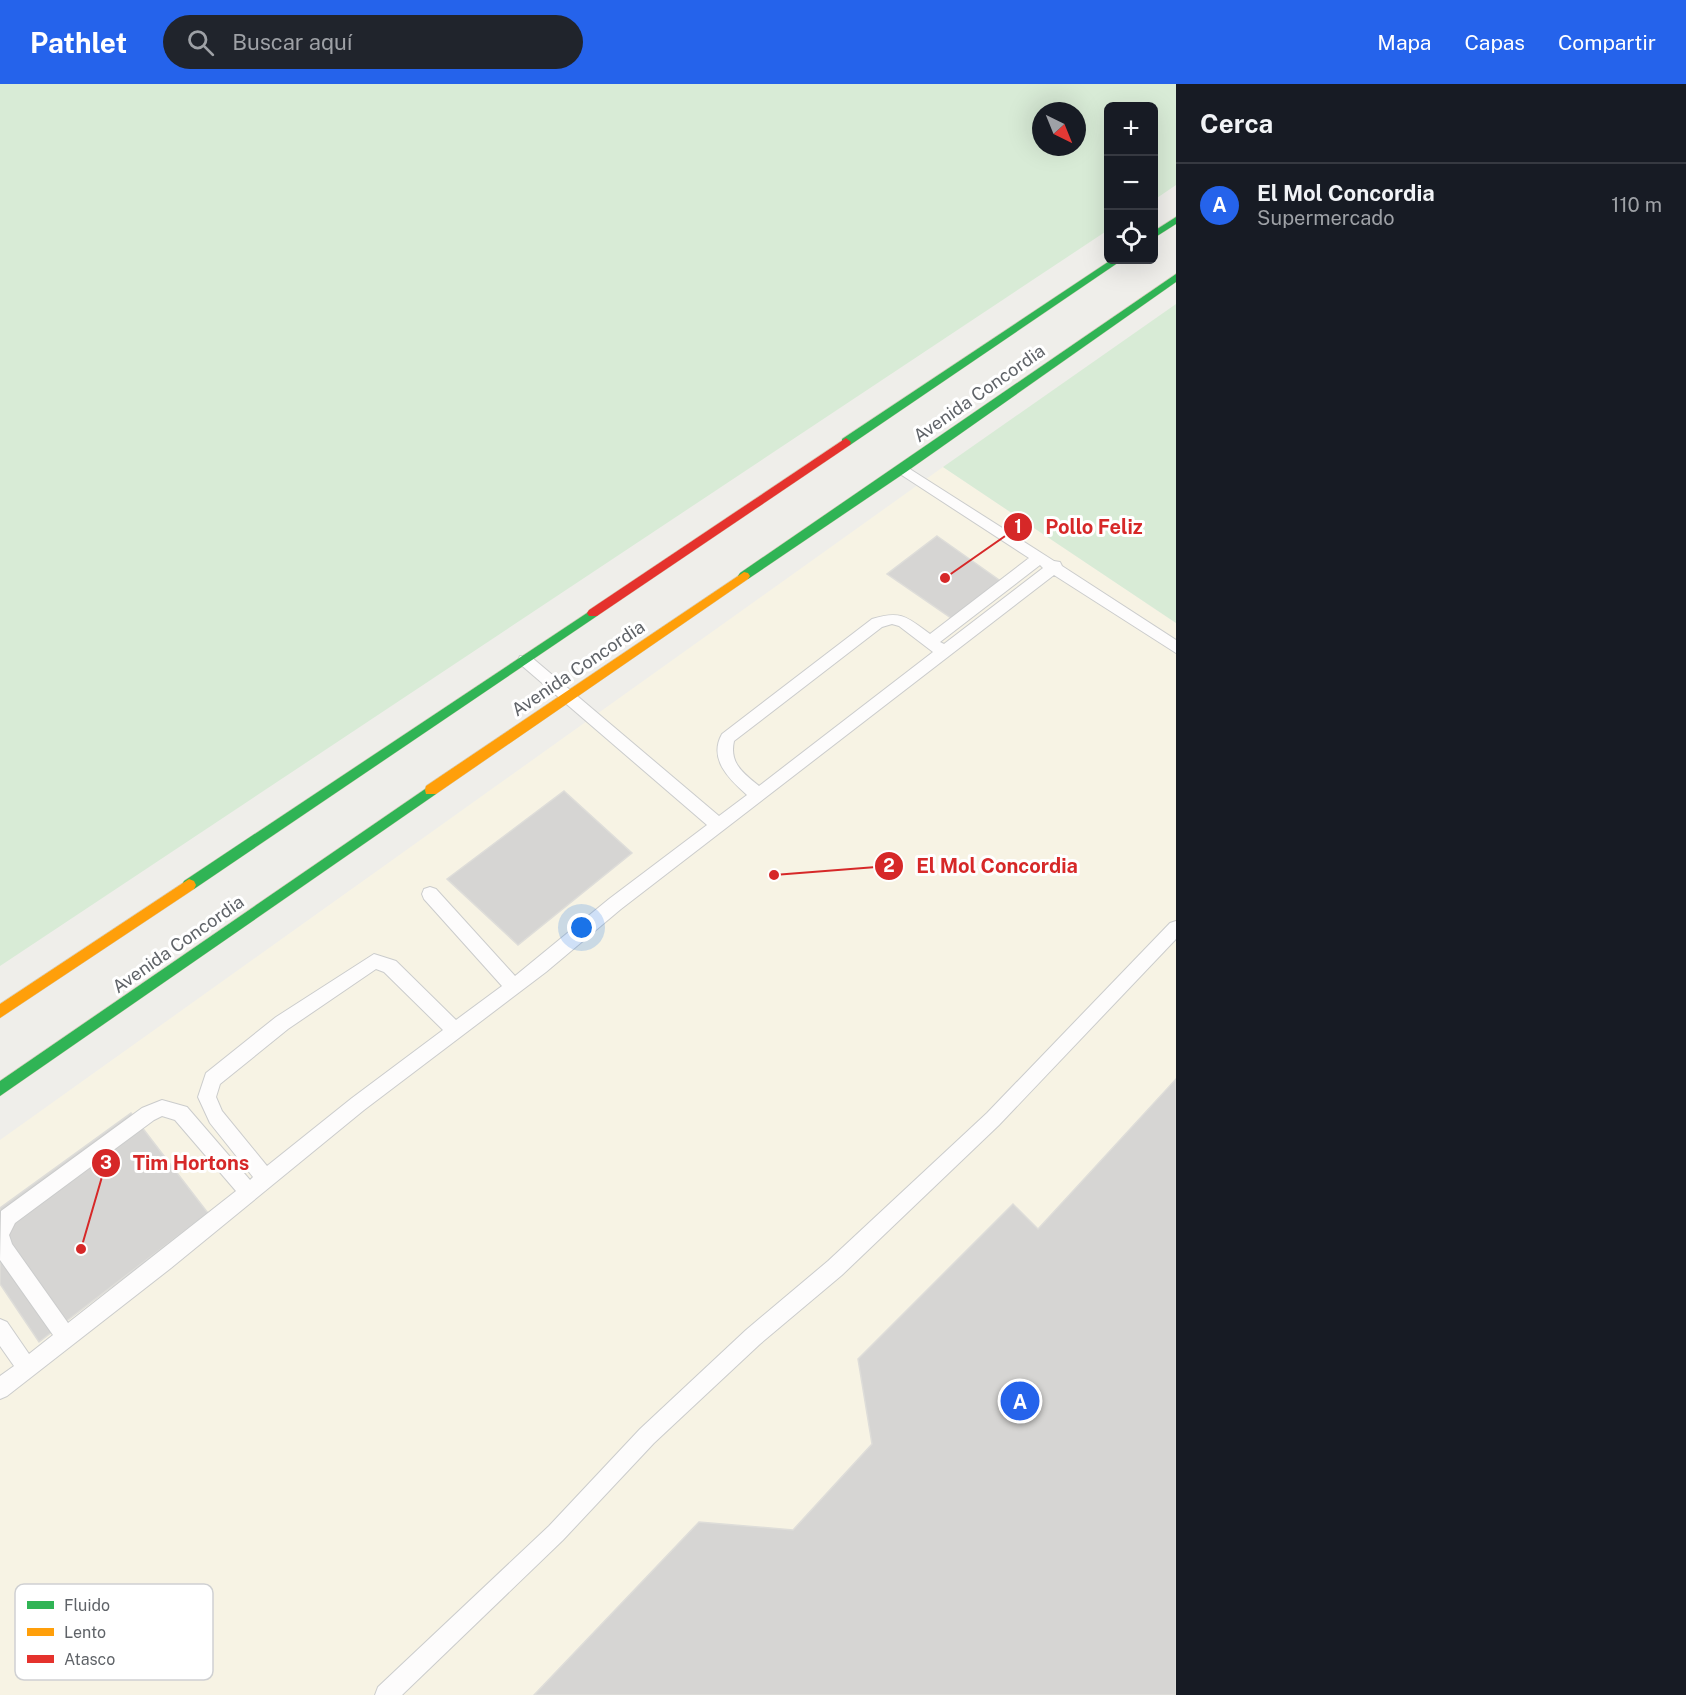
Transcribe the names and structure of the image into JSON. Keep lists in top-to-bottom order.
{
  "streets": {
    "main road": ["Avenida Concordia"]
  },
  "places": ["Pollo Feliz", "El Mol Concordia", "Tim Hortons"],
  "legend": ["Fluido", "Lento", "Atasco"],
  "north": "bottom right",
  "page": {
    "header": "Pathlet",
    "search": "Buscar aquí",
    "nav": ["Mapa", "Capas", "Compartir"],
    "heading": "Cerca",
    "map_buttons": ["+", "−"],
    "list": [
      {
        "mark": "A",
        "name": "El Mol Concordia",
        "note": "Supermercado",
        "value": "110 m"
      }
    ],
    "pins": "A"
  }
}
